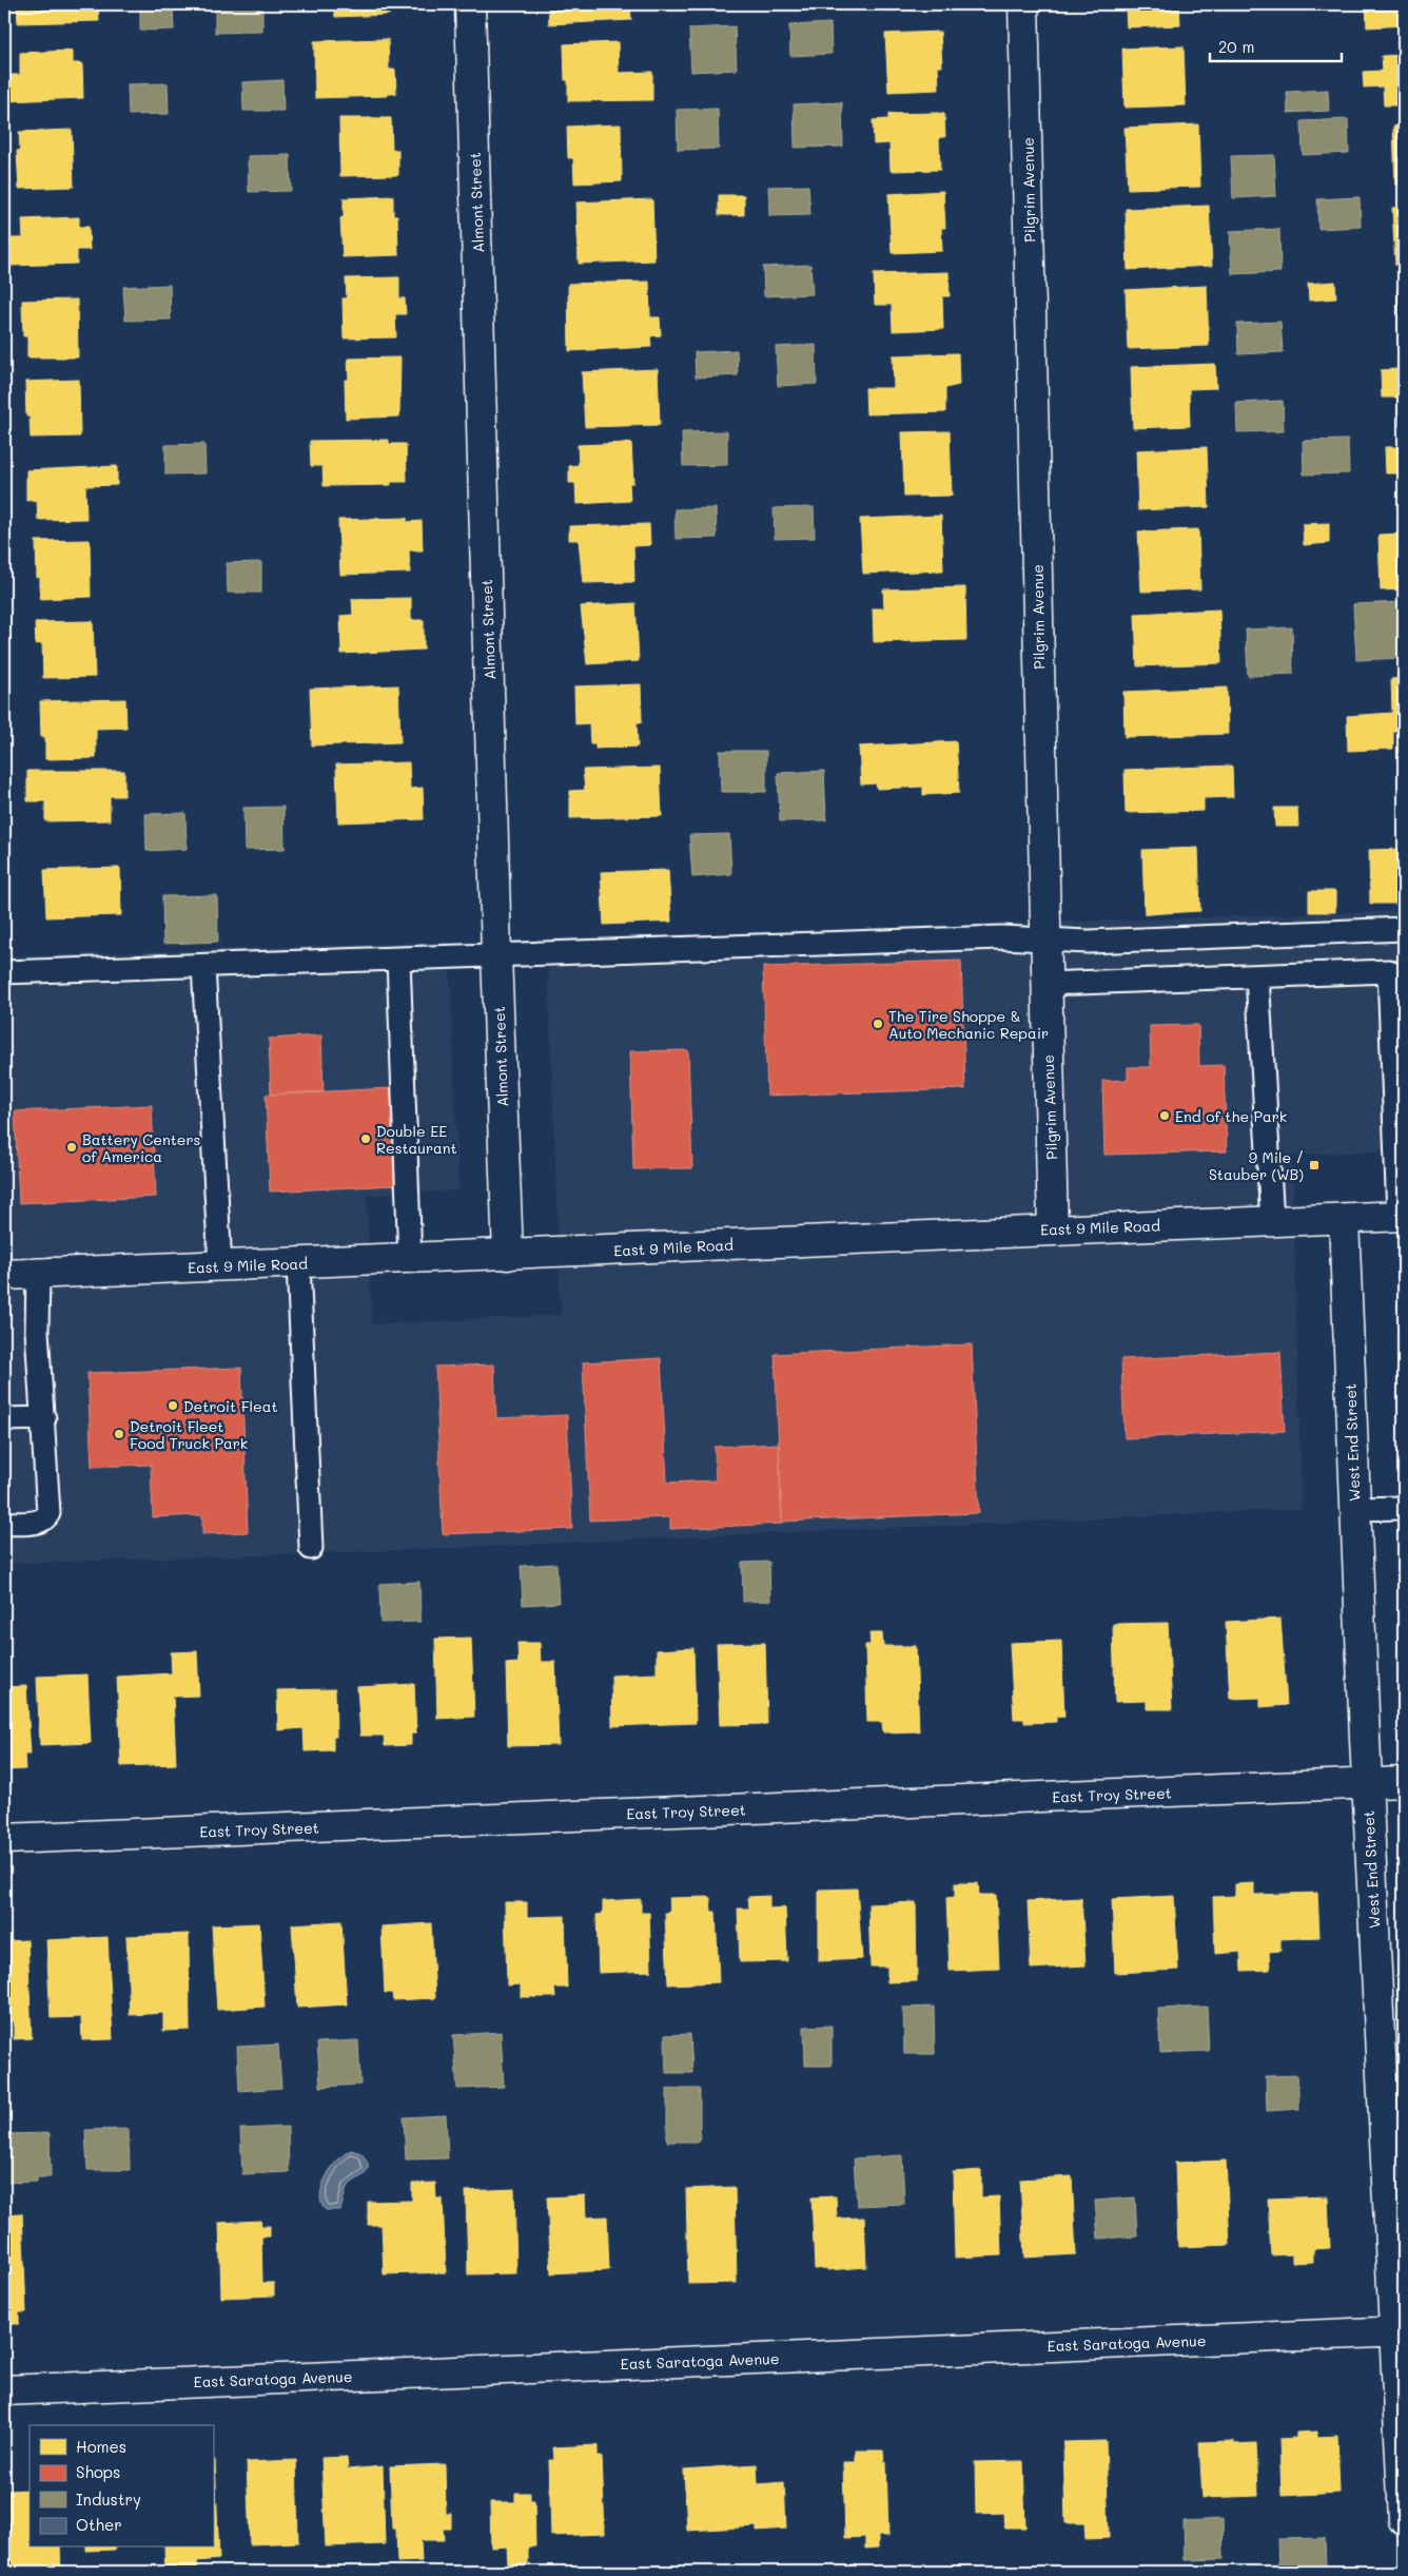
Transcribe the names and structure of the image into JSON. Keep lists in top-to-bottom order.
{
  "streets": {
    "street": [
      "Pilgrim Avenue",
      "Almont Street",
      "East 9 Mile Road",
      "West End Street",
      "East Troy Street",
      "East Saratoga Avenue"
    ]
  },
  "crossings": [
    ["Pilgrim Avenue", "East 9 Mile Road"],
    ["Almont Street", "East 9 Mile Road"],
    ["East 9 Mile Road", "West End Street"],
    ["West End Street", "East Troy Street"],
    ["West End Street", "East Saratoga Avenue"]
  ],
  "places": {
    "other": [
      "The Tire Shoppe & Auto Mechanic Repair",
      "End of the Park",
      "Double EE Restaurant",
      "Battery Centers of America",
      "Detroit Fleat",
      "Detroit Fleet Food Truck Park"
    ],
    "transit": ["9 Mile / Stauber (WB)"]
  },
  "legend": [
    "Homes",
    "Shops",
    "Industry",
    "Other"
  ],
  "scale_bar": "20 m"
}
